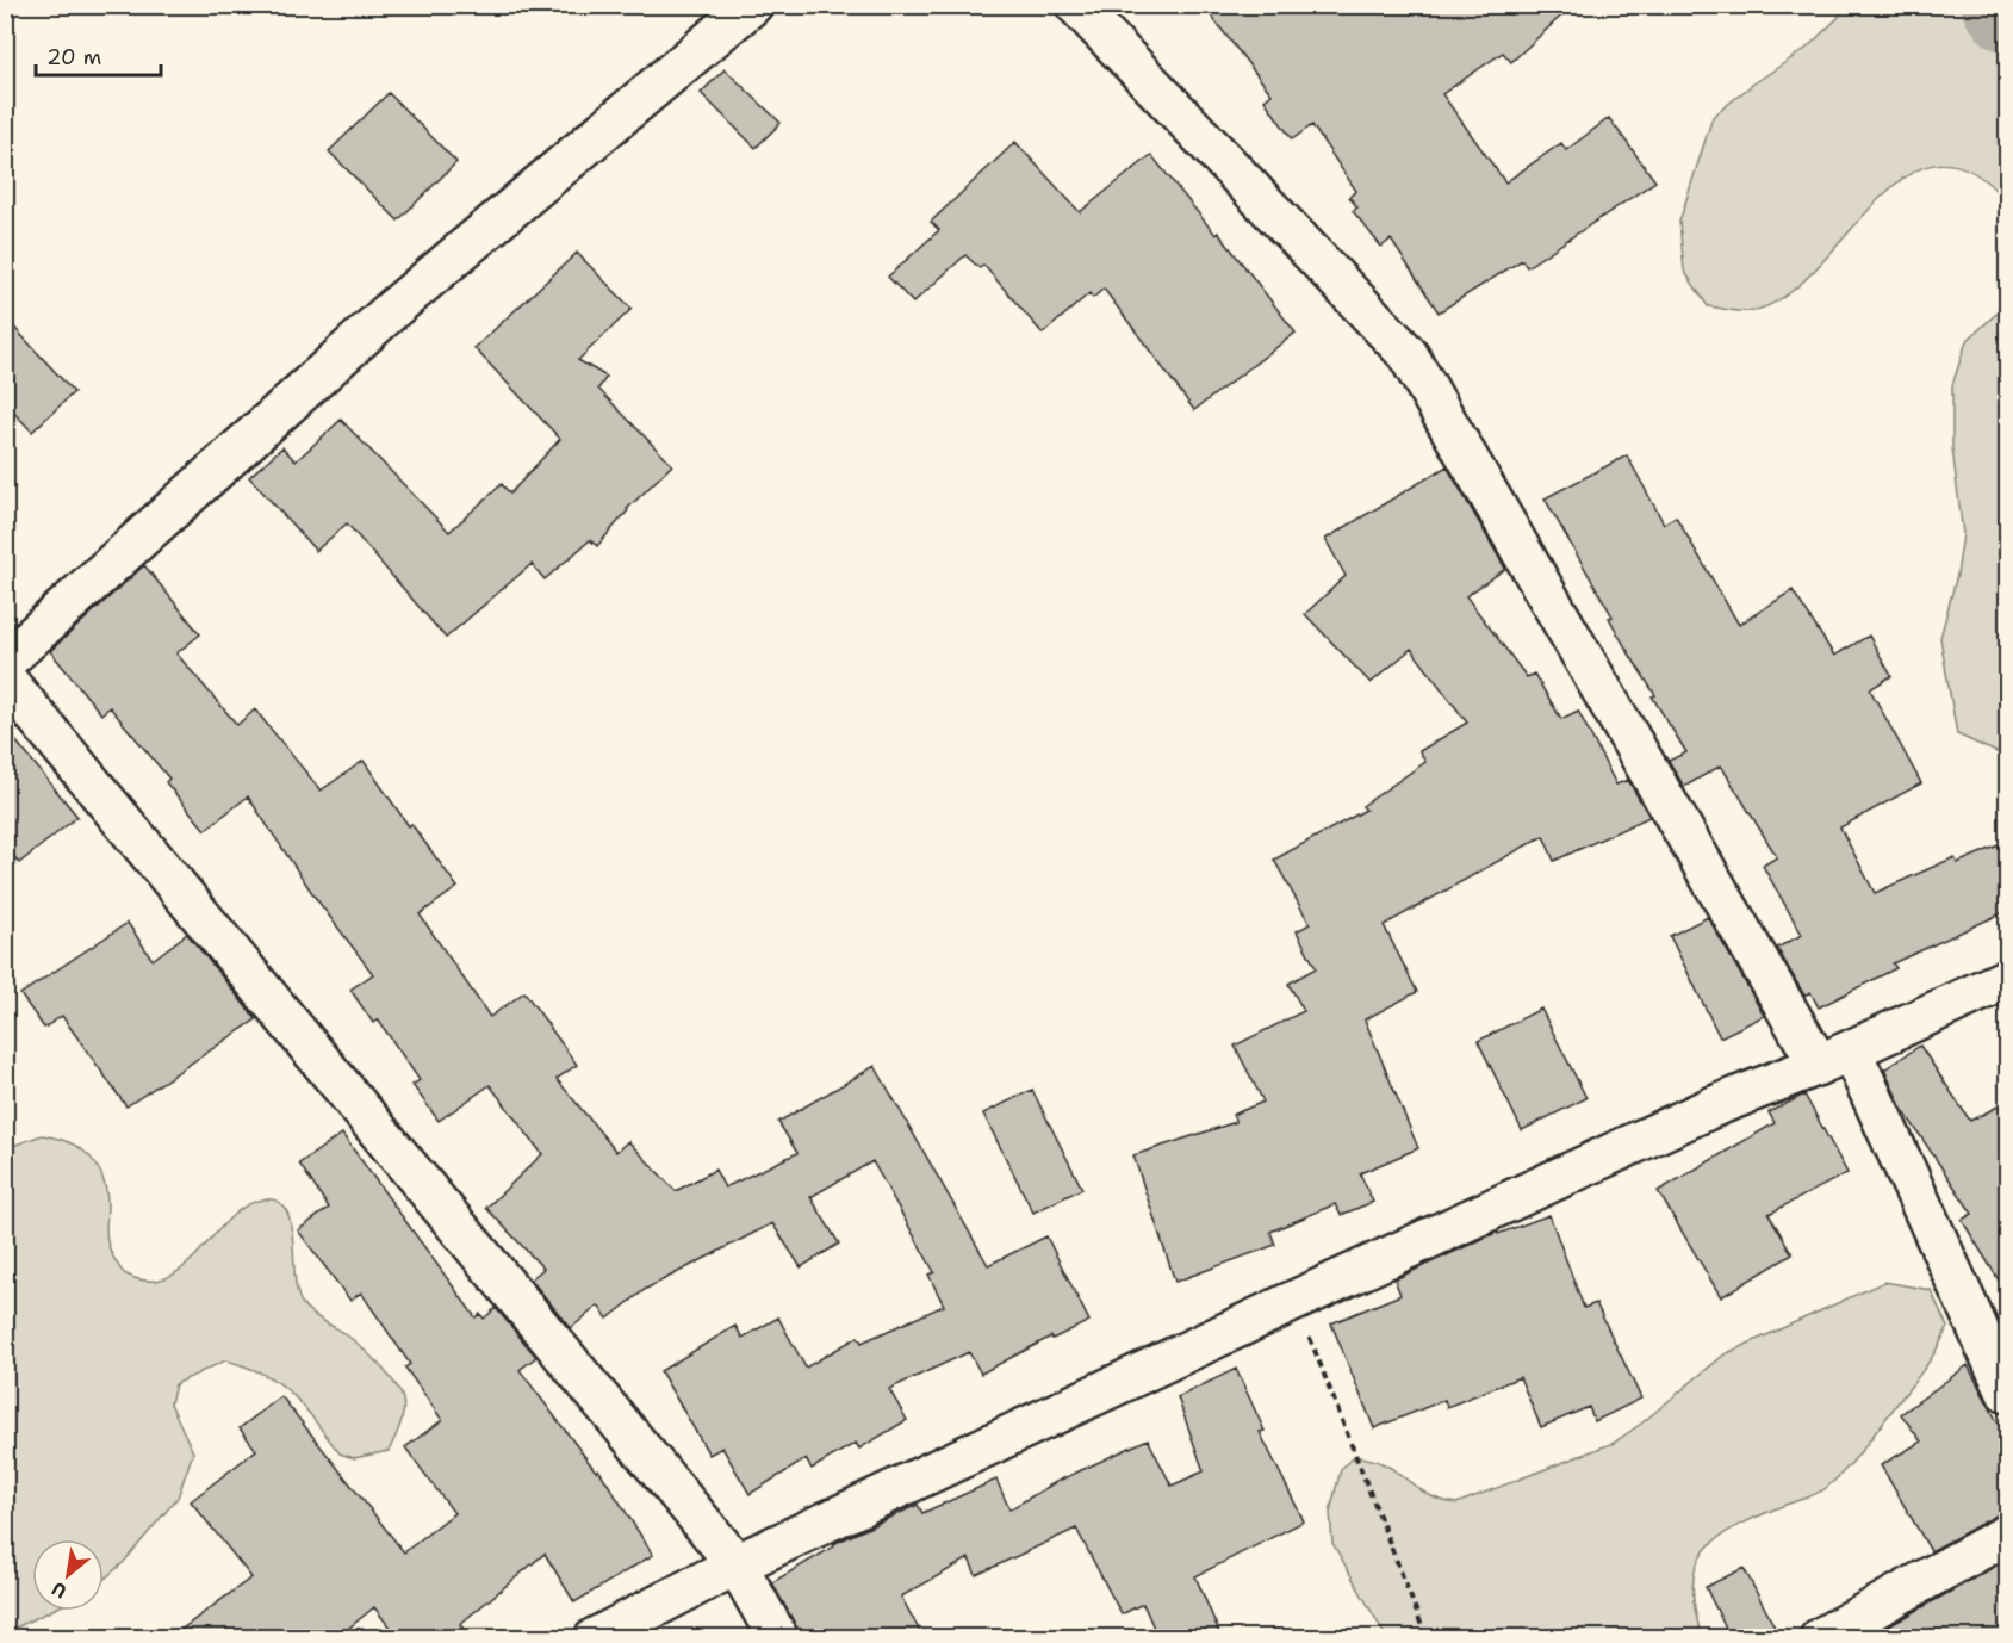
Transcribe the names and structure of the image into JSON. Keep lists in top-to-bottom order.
{
  "scale_bar": "20 m",
  "north": "bottom left"
}
